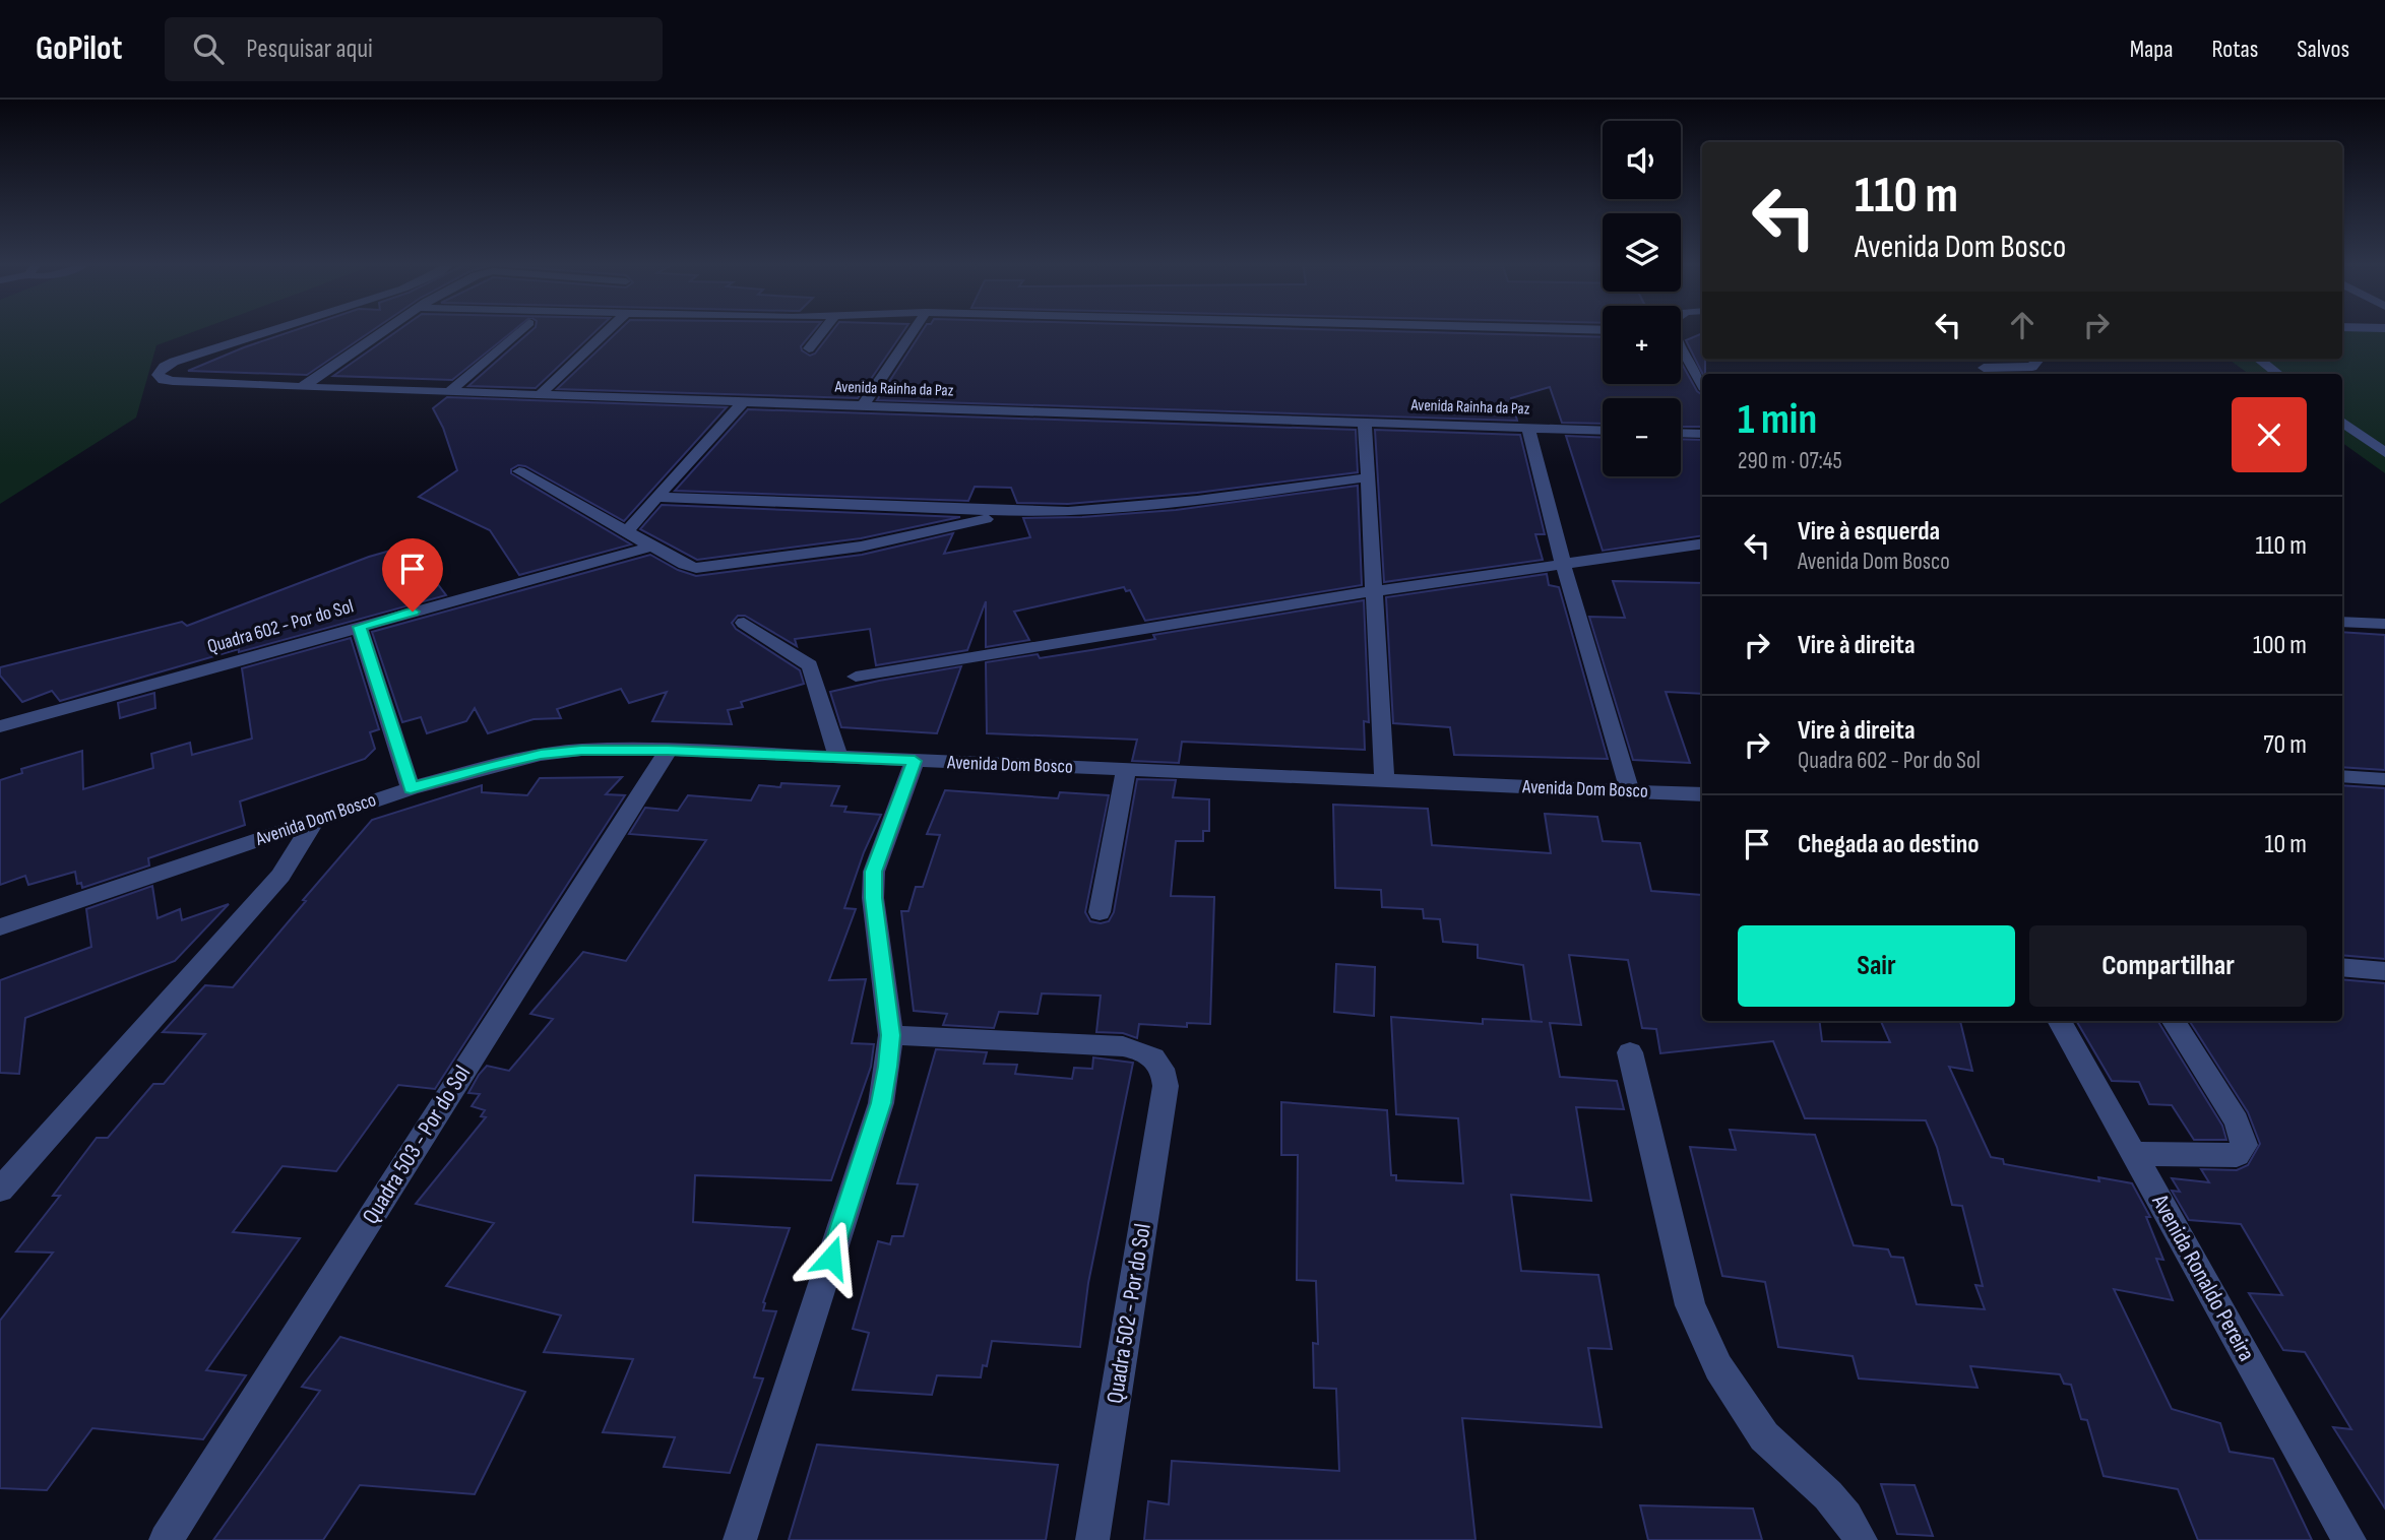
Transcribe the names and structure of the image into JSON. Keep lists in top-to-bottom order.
{
  "streets": {
    "street": [
      "Avenida Rainha da Paz",
      "Quadra 602 - Por do Sol",
      "Avenida Dom Bosco",
      "Quadra 503 - Por do Sol",
      "Avenida Ronaldo Pereira",
      "Quadra 502 - Por do Sol"
    ]
  },
  "crossings": [
    ["Avenida Dom Bosco", "Quadra 503 - Por do Sol"]
  ],
  "page": {
    "header": "GoPilot",
    "search": "Pesquisar aqui",
    "nav": ["Mapa", "Rotas", "Salvos"],
    "map_buttons": ["+", "−"],
    "turn": ["110 m", "Avenida Dom Bosco"],
    "heading": ["1 min", "290 m · 07:45"],
    "list": [
      {
        "name": "Vire à esquerda",
        "note": "Avenida Dom Bosco",
        "value": "110 m"
      },
      {
        "name": "Vire à direita",
        "value": "100 m"
      },
      {
        "name": "Vire à direita",
        "note": "Quadra 602 - Por do Sol",
        "value": "70 m"
      },
      {
        "name": "Chegada ao destino",
        "value": "10 m"
      }
    ],
    "buttons": ["Sair", "Compartilhar"]
  }
}
